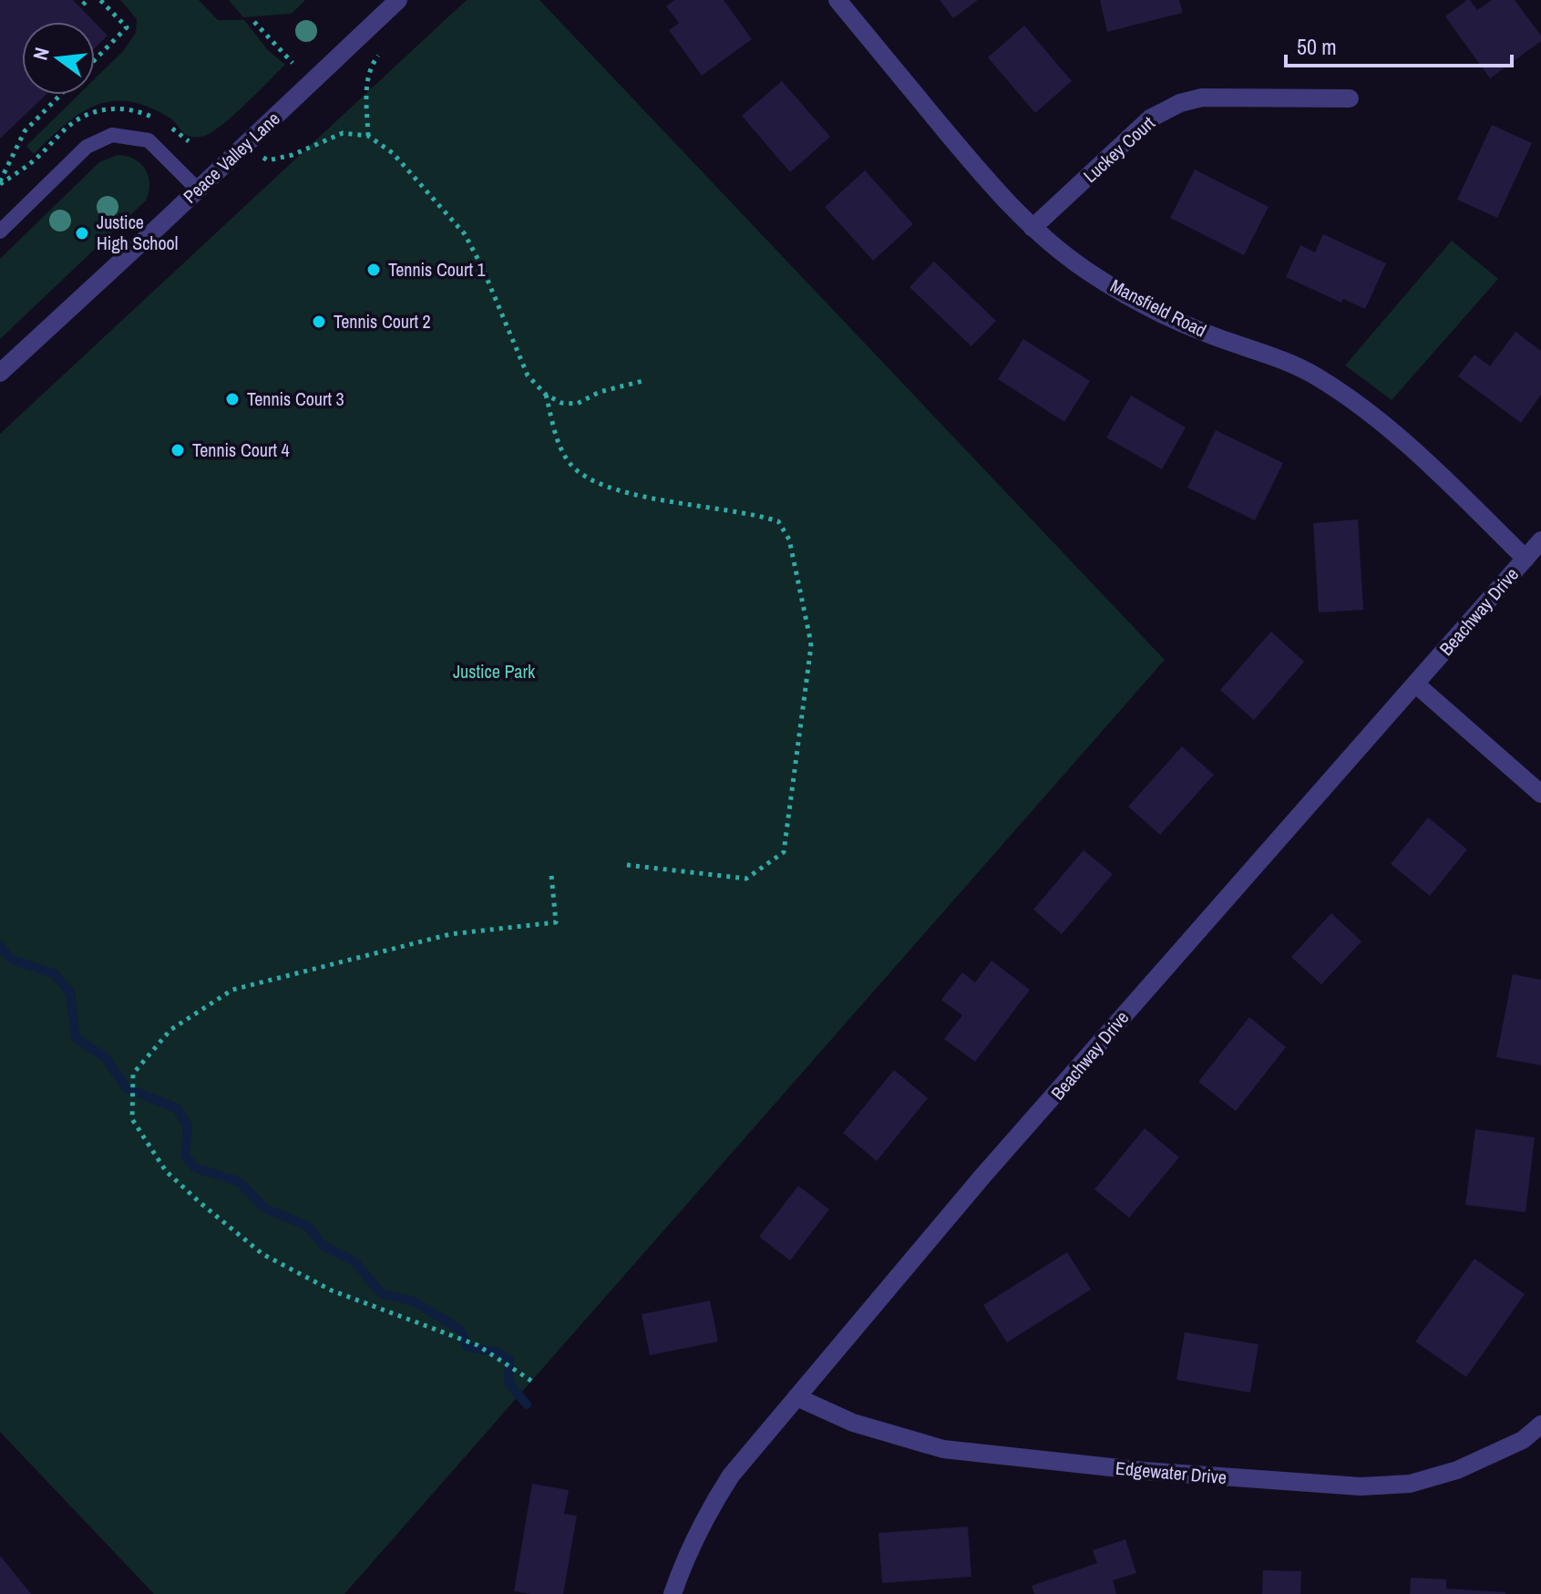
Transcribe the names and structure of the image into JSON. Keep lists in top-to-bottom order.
{
  "streets": {
    "street": [
      "Luckey Court",
      "Peace Valley Lane",
      "Mansfield Road",
      "Beachway Drive",
      "Edgewater Drive"
    ]
  },
  "crossings": [
    ["Luckey Court", "Mansfield Road"],
    ["Mansfield Road", "Beachway Drive"],
    ["Beachway Drive", "Edgewater Drive"]
  ],
  "parks": ["Justice Park"],
  "places": [
    "Justice High School",
    "Tennis Court 1",
    "Tennis Court 2",
    "Tennis Court 3",
    "Tennis Court 4"
  ],
  "scale_bar": "50 m",
  "north": "left"
}
